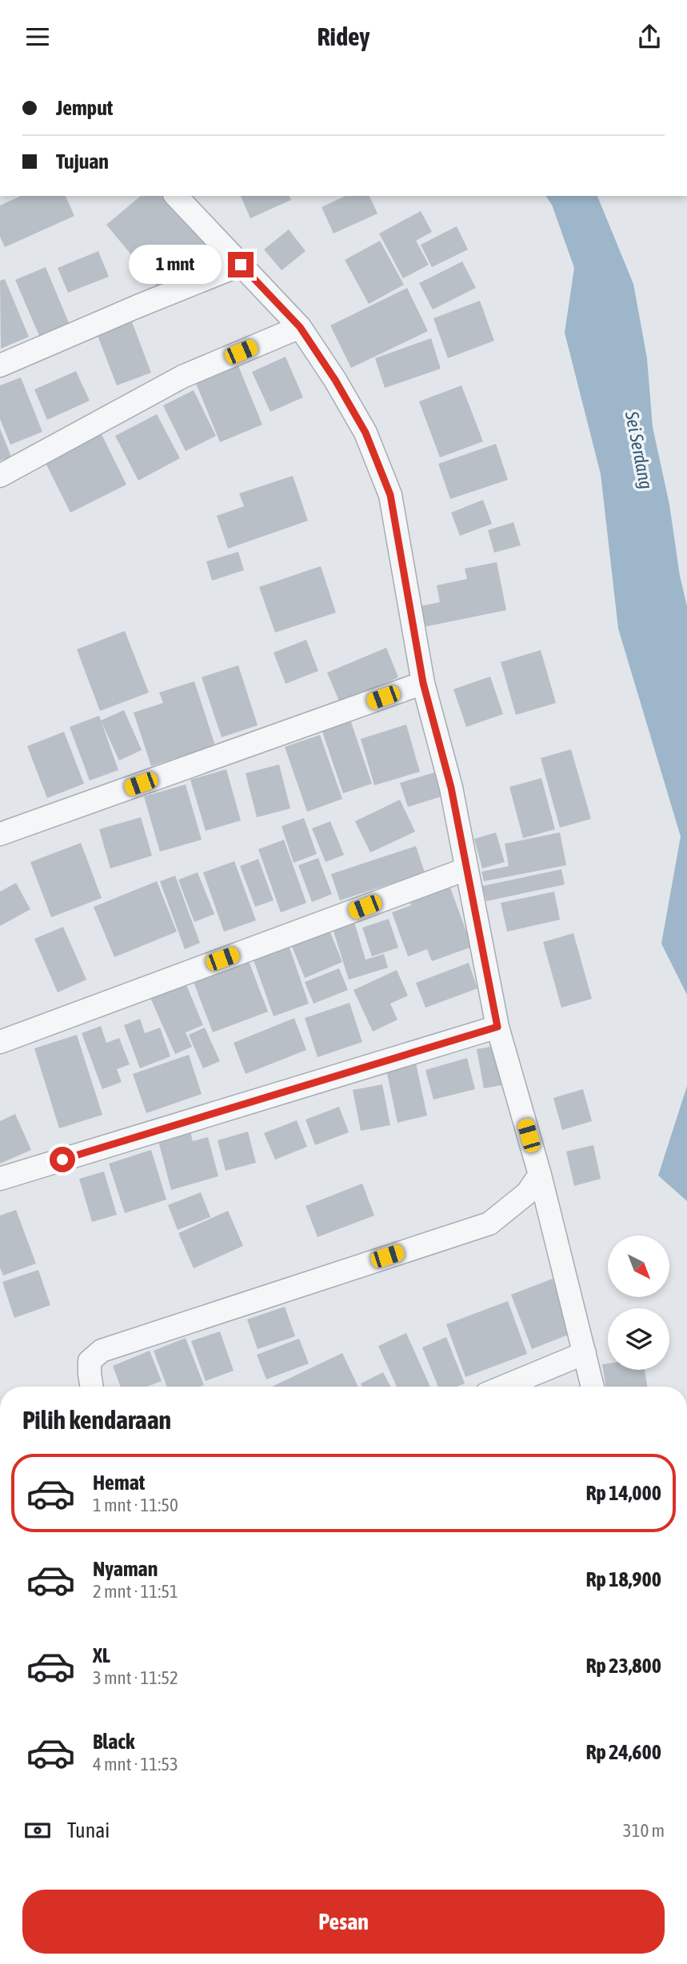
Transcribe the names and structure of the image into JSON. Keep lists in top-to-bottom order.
{
  "water": ["Sei Serdang"],
  "north": "bottom right",
  "page": {
    "header": "Ridey",
    "banner": ["Jemput", "Tujuan"],
    "bubble": "1 mnt",
    "heading": "Pilih kendaraan",
    "list": [
      {
        "name": "Hemat",
        "note": "1 mnt · 11:50",
        "value": "Rp 14,000"
      },
      {
        "name": "Nyaman",
        "note": "2 mnt · 11:51",
        "value": "Rp 18,900"
      },
      {
        "name": "XL",
        "note": "3 mnt · 11:52",
        "value": "Rp 23,800"
      },
      {
        "name": "Black",
        "note": "4 mnt · 11:53",
        "value": "Rp 24,600"
      }
    ],
    "pay": ["Tunai", "310 m"],
    "buttons": "Pesan"
  }
}
